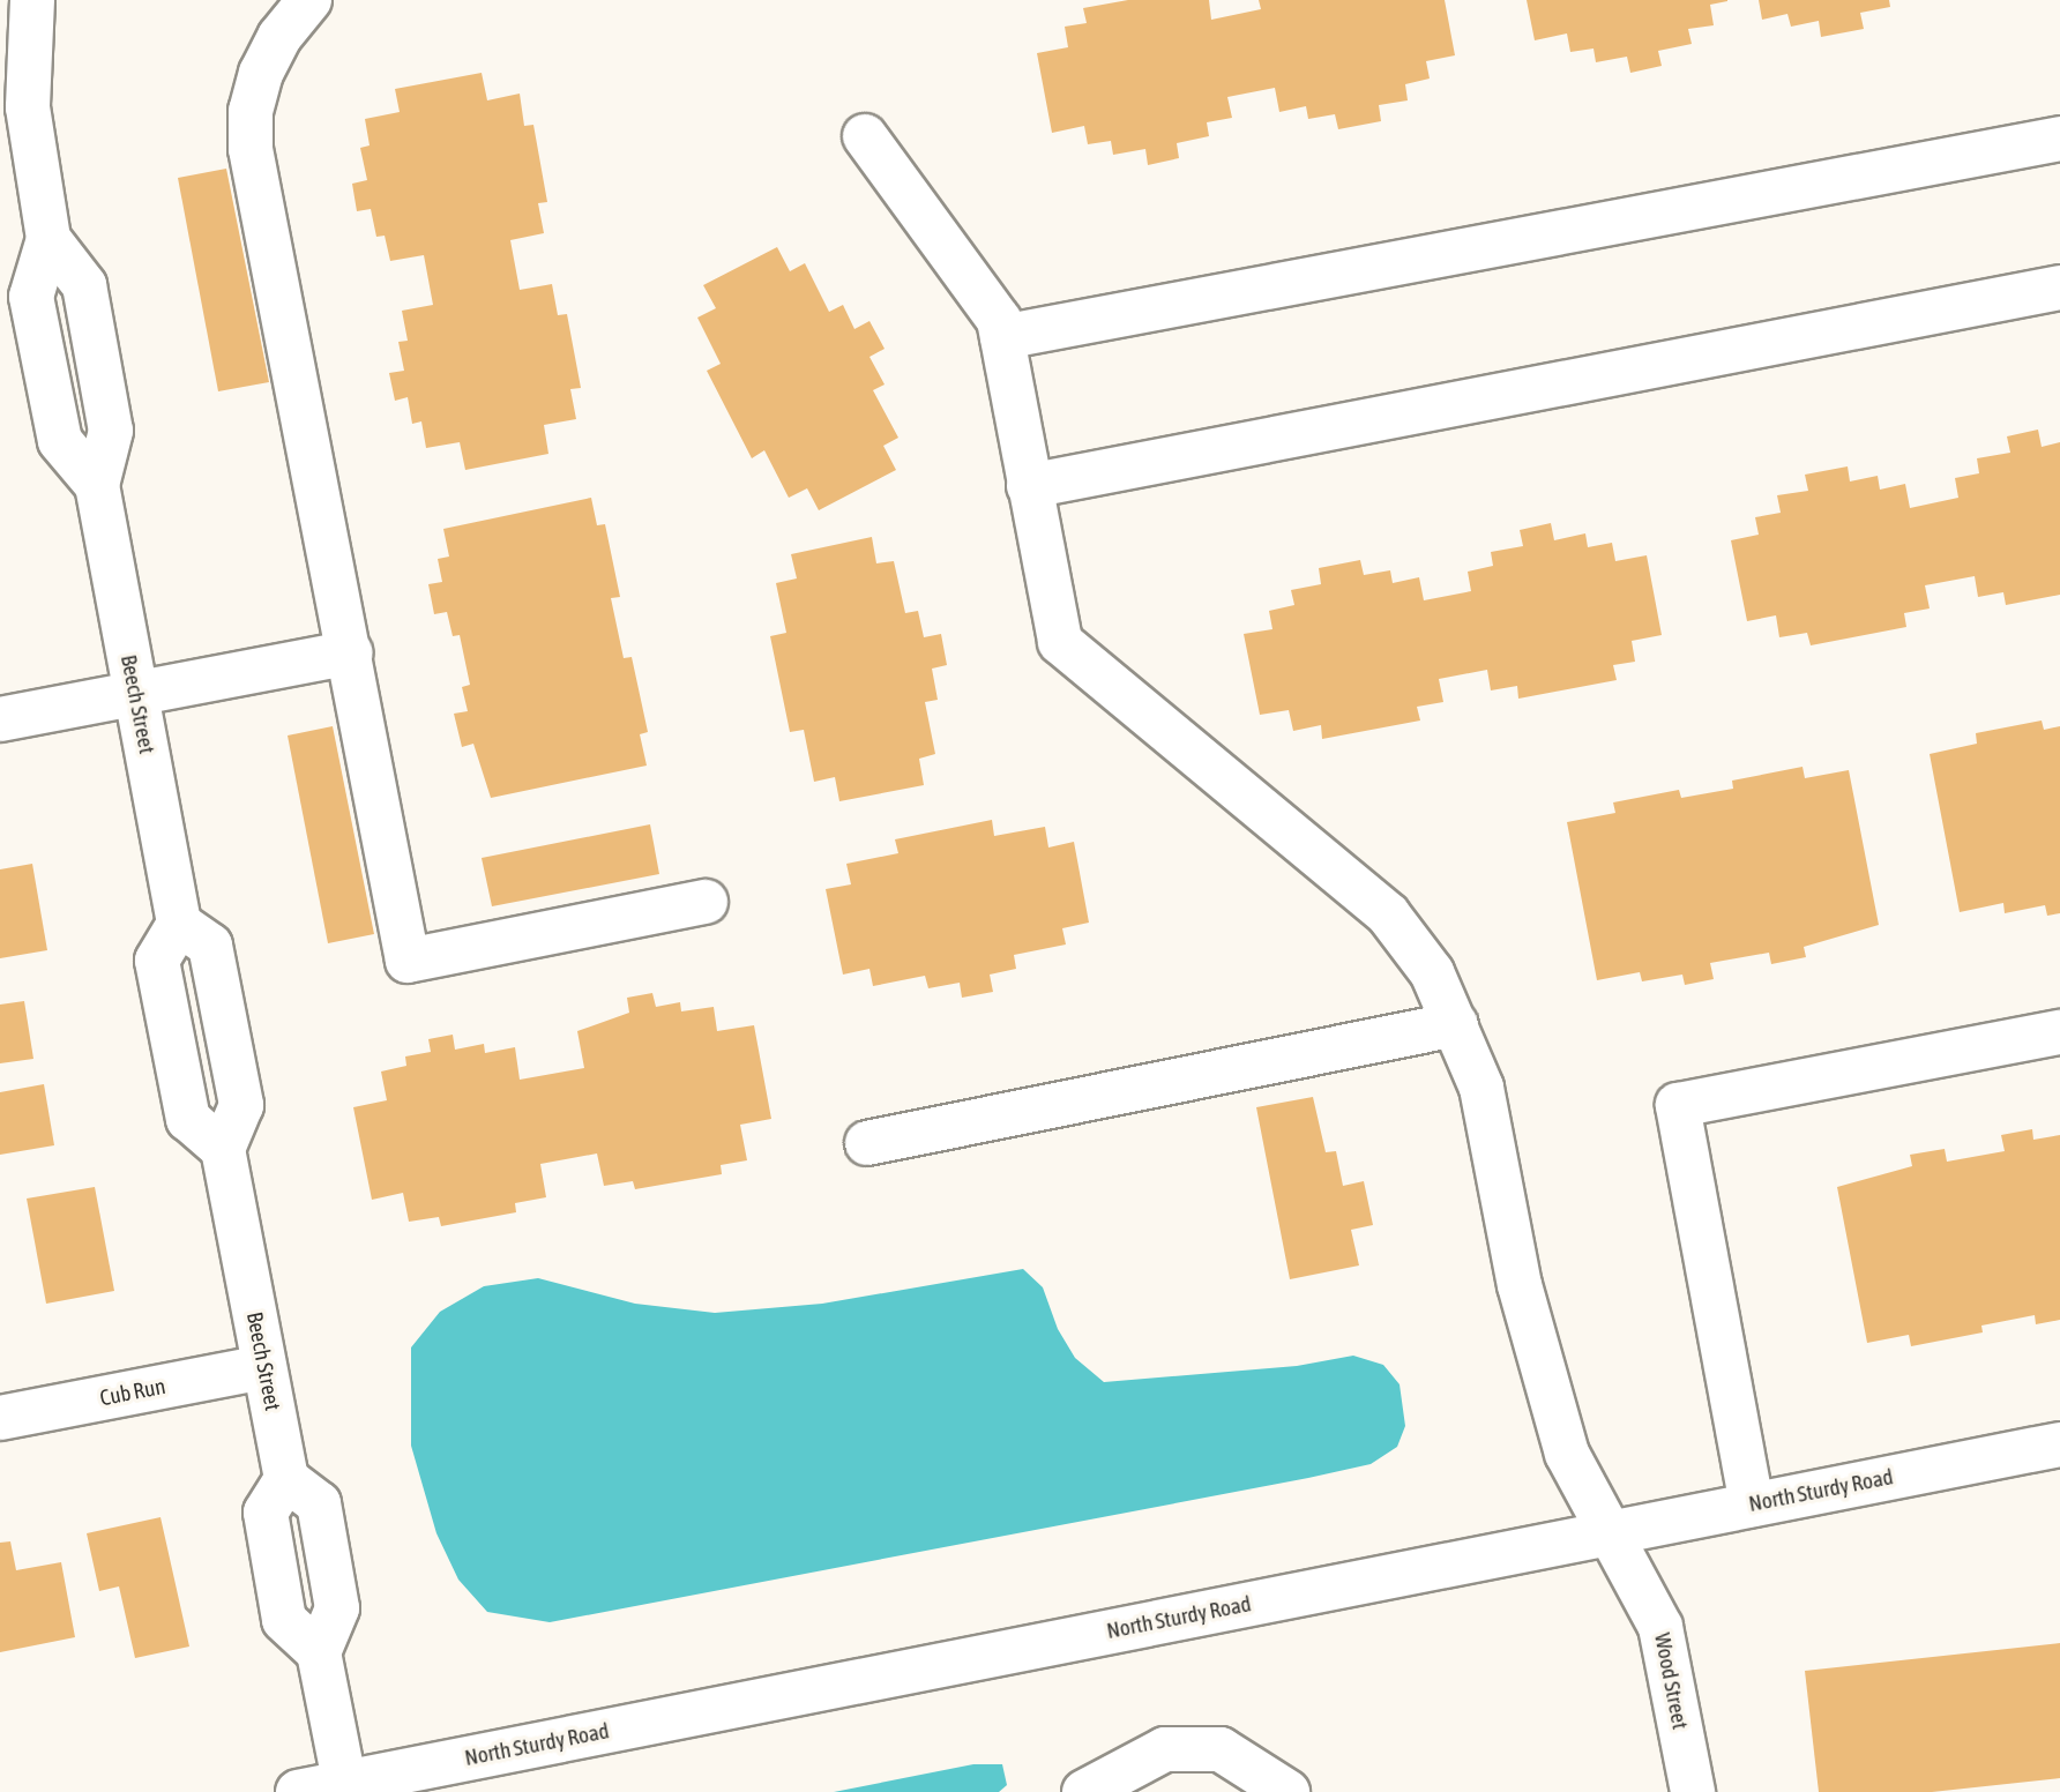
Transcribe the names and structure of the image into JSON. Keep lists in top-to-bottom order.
{
  "streets": {
    "street": [
      "Beech Street",
      "Cub Run",
      "North Sturdy Road",
      "Wood Street"
    ]
  },
  "crossings": [
    ["Beech Street", "Cub Run"],
    ["Beech Street", "North Sturdy Road"],
    ["North Sturdy Road", "Wood Street"]
  ]
}
